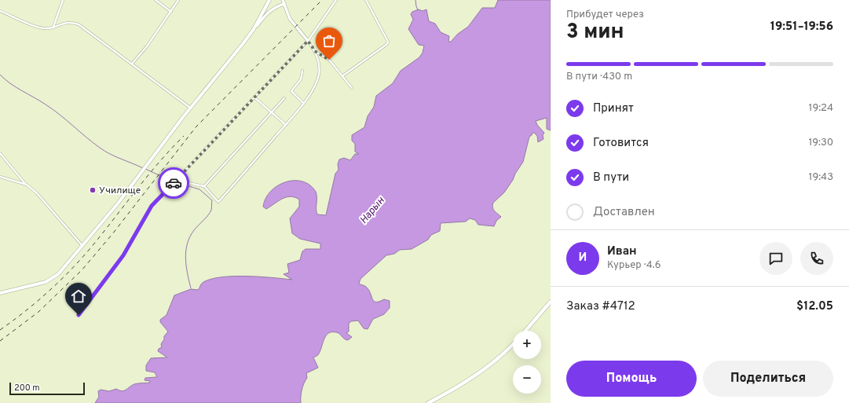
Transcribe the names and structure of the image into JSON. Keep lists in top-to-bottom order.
{
  "water": ["Нарын"],
  "places": ["Училище"],
  "scale_bar": "200 m",
  "page": {
    "heading": ["3 мин", "Прибудет через", "19:51–19:56"],
    "panel": [
      "Иван",
      "Курьер · 4.6",
      "Заказ #4712",
      "$12.05"
    ],
    "bar": "В пути · 430 m",
    "list": [
      ["Принят", "19:24"],
      ["Готовится", "19:30"],
      ["В пути", "19:43"],
      "Доставлен"
    ],
    "round": "И",
    "map_buttons": ["+", "−"],
    "buttons": ["Помощь", "Поделиться"],
    "scale": "200 m"
  }
}
